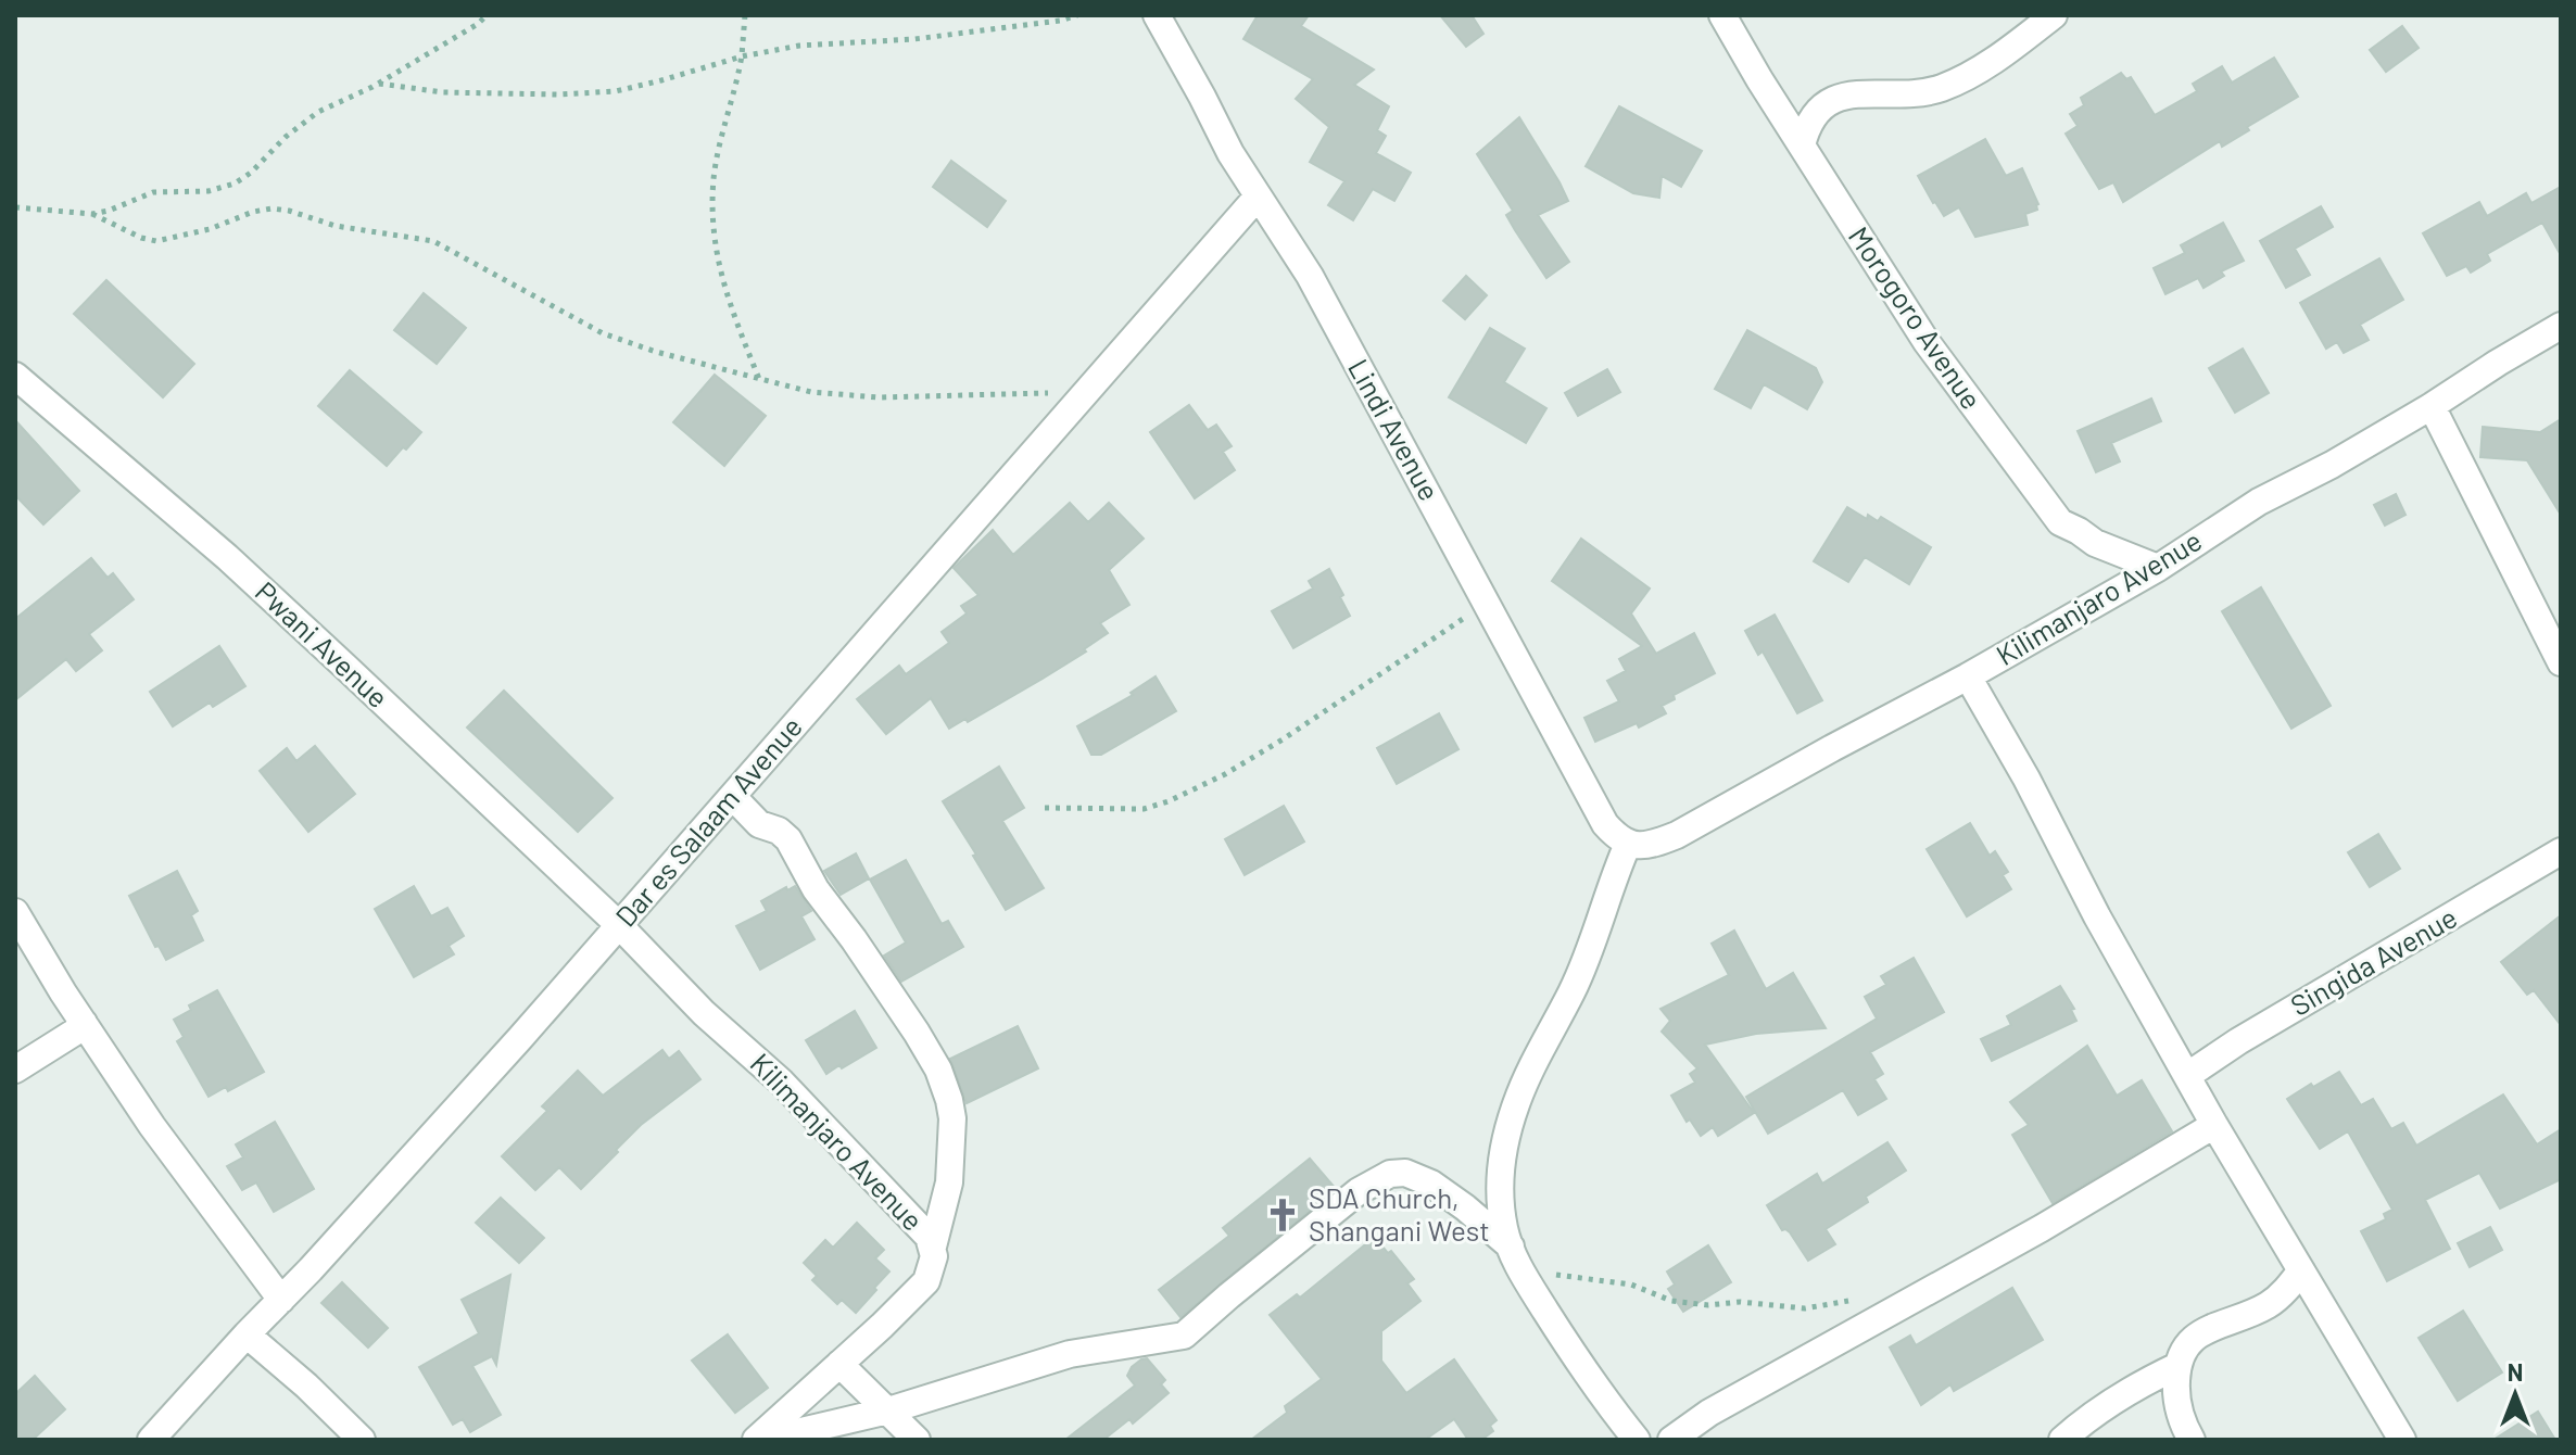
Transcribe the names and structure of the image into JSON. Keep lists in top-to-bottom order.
{
  "streets": {
    "street": [
      "Morogoro Avenue",
      "Lindi Avenue",
      "Kilimanjaro Avenue",
      "Pwani Avenue",
      "Dar es Salaam Avenue",
      "Singida Avenue"
    ]
  },
  "crossings": [
    ["Morogoro Avenue", "Kilimanjaro Avenue"],
    ["Lindi Avenue", "Kilimanjaro Avenue"],
    ["Lindi Avenue", "Dar es Salaam Avenue"],
    ["Kilimanjaro Avenue", "Pwani Avenue"],
    ["Kilimanjaro Avenue", "Dar es Salaam Avenue"],
    ["Pwani Avenue", "Dar es Salaam Avenue"]
  ],
  "places": {
    "church": ["SDA Church, Shangani West"]
  },
  "north": "top"
}
